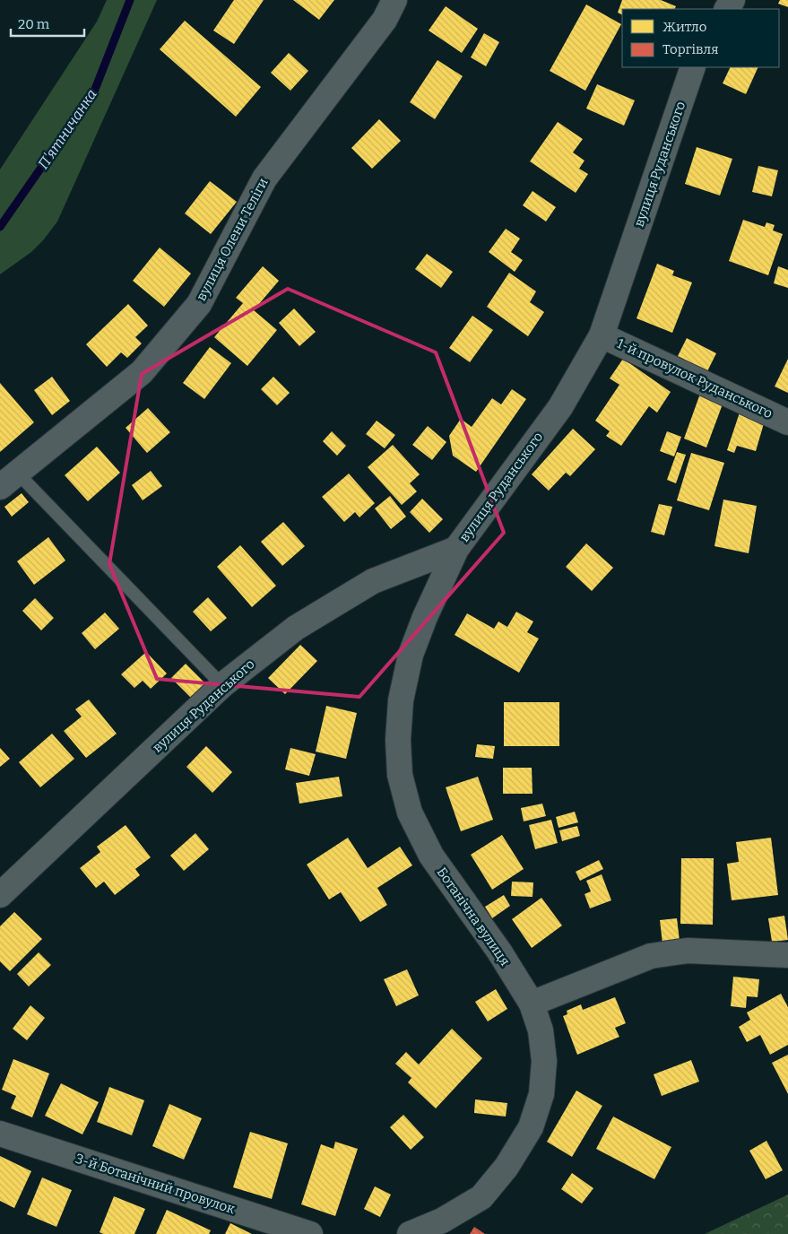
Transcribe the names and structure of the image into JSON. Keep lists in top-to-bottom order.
{
  "streets": {
    "street": [
      "вулиця Руданського",
      "вулиця Олени Теліги",
      "1-й провулок Руданського",
      "Ботанічна вулиця",
      "3-й Ботанічний провулок"
    ]
  },
  "crossings": [
    ["вулиця Руданського", "1-й провулок Руданського"],
    ["вулиця Руданського", "Ботанічна вулиця"]
  ],
  "water": ["П'ятничанка"],
  "legend": ["Житло", "Торгівля"],
  "scale_bar": "20 m"
}
